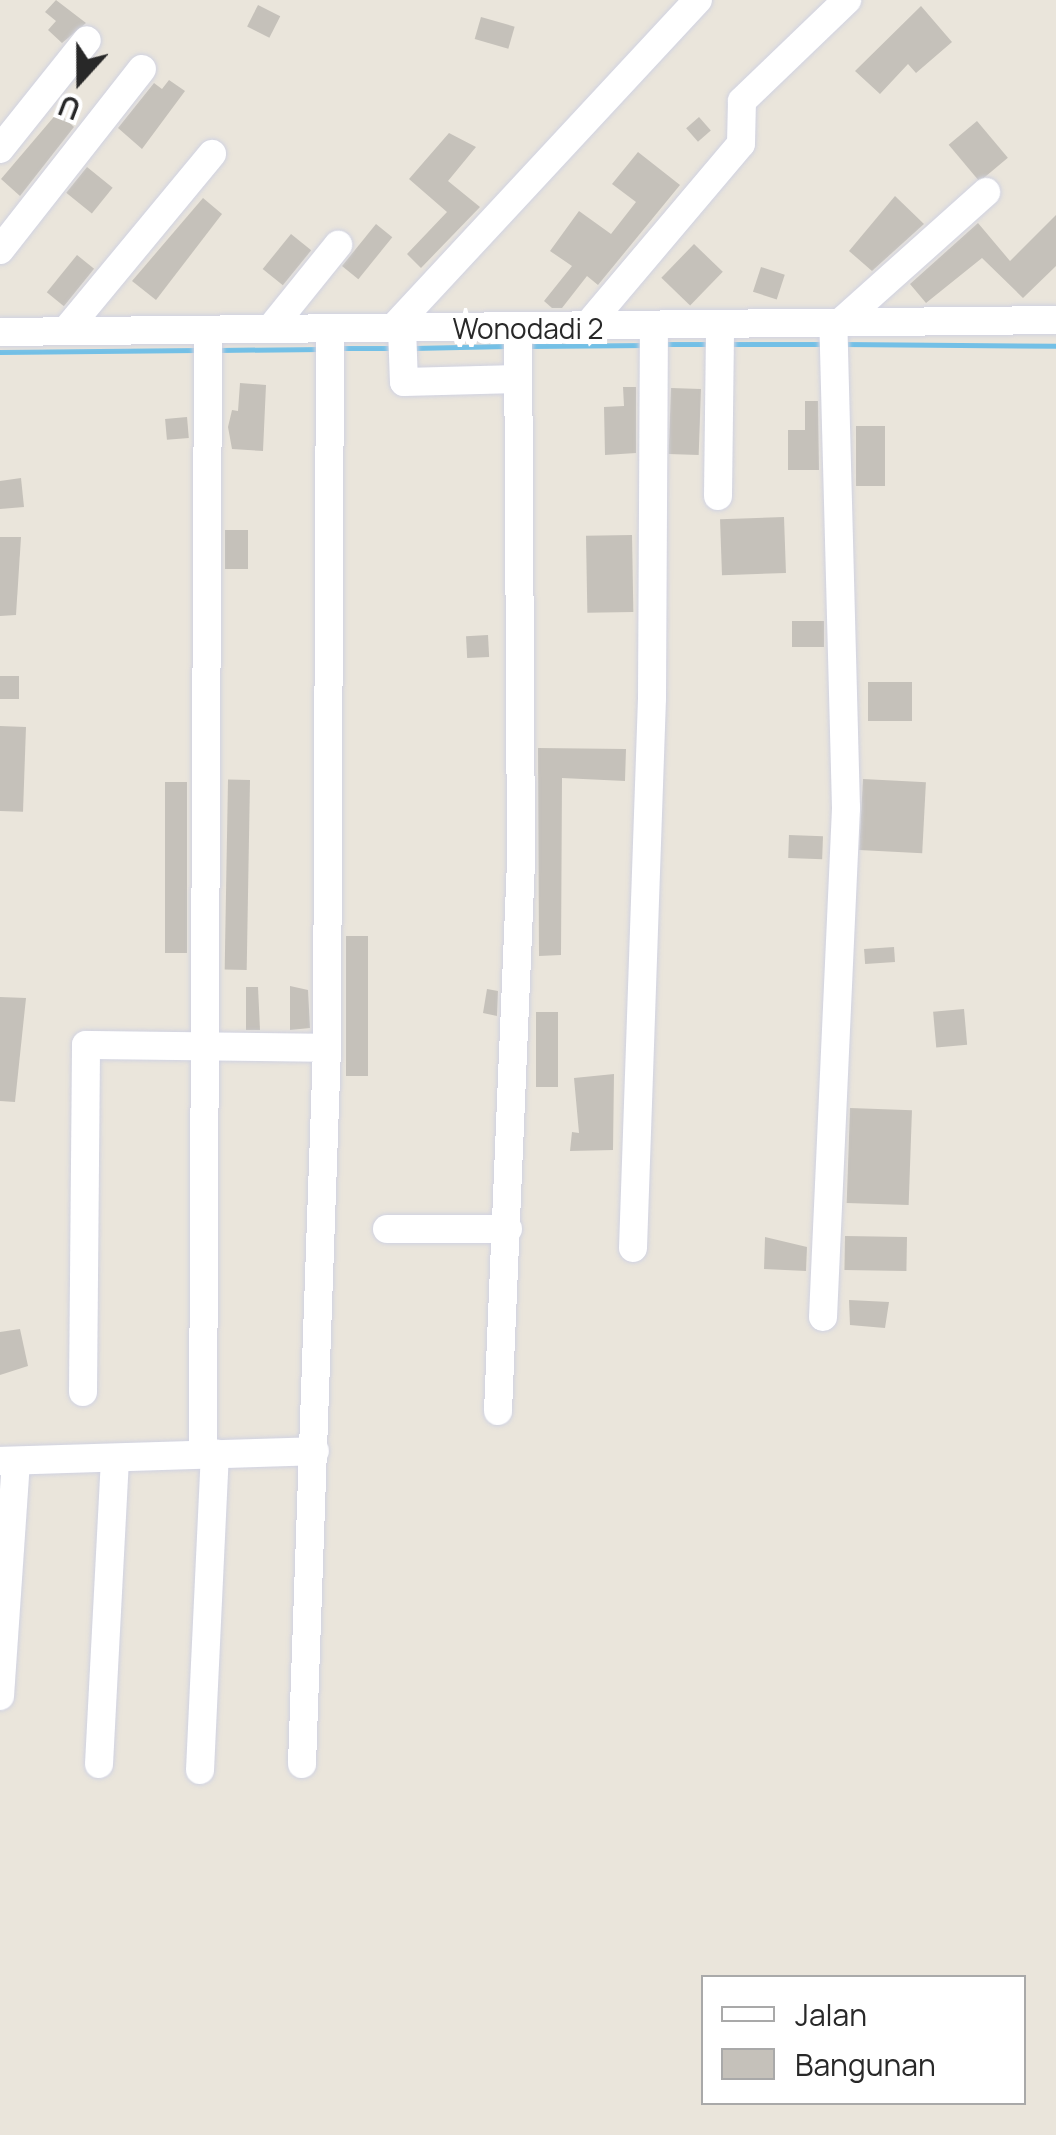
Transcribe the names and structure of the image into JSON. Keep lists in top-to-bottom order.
{
  "streets": {
    "street": ["Wonodadi 2"]
  },
  "legend": ["Jalan", "Bangunan"],
  "north": "bottom"
}
